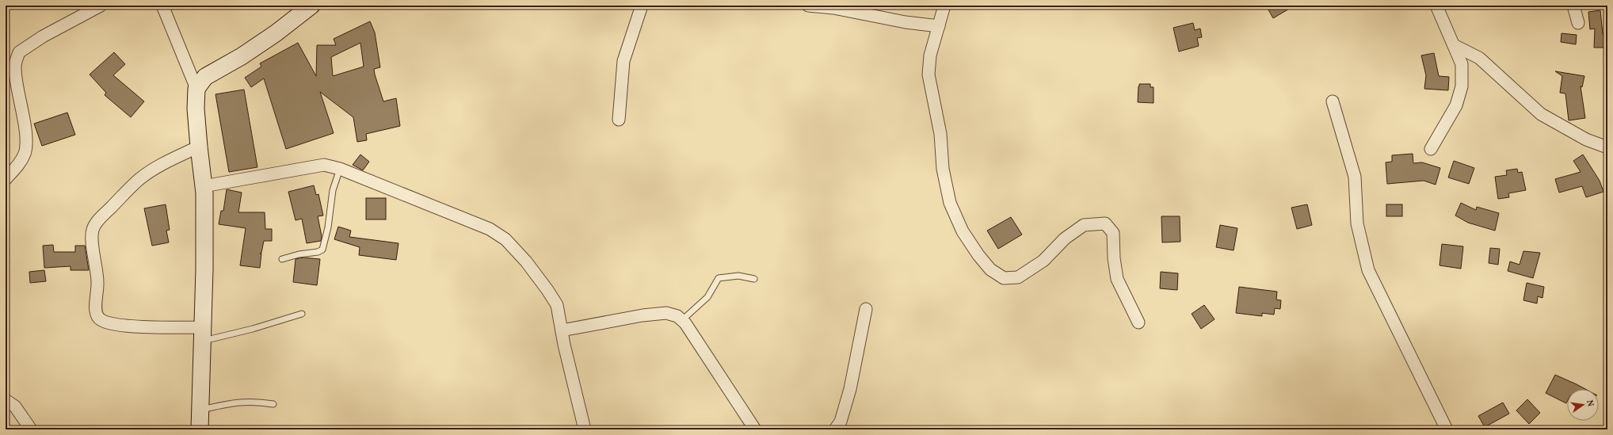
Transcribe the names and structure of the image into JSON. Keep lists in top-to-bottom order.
{
  "north": "right"
}
